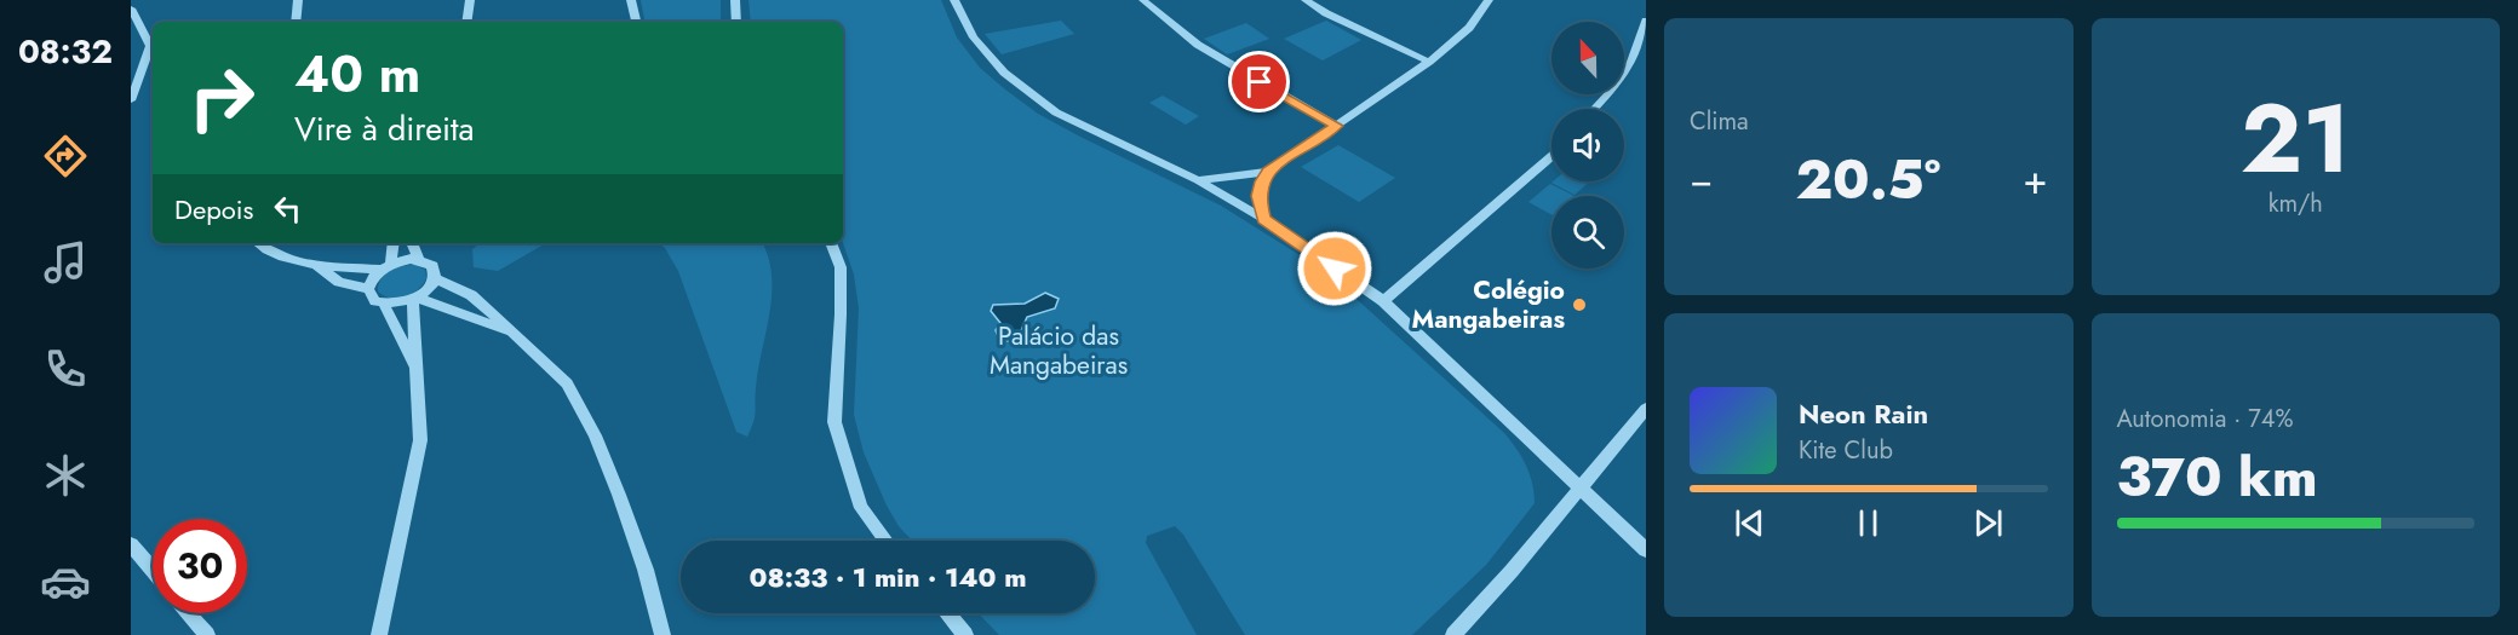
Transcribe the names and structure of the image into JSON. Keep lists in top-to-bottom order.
{
  "parks": ["Palácio das Mangabeiras"],
  "places": ["Colégio Mangabeiras"],
  "north": "top",
  "page": {
    "tabs": "08:32",
    "tile": [
      "Clima",
      ["21", "km/h"],
      ["Autonomia · 74%", "370 km"]
    ],
    "turn": ["40 m", "Vire à direita"],
    "heat": ["−", "20.5°", "+"],
    "then": "Depois",
    "song": ["Neon Rain", "Kite Club"],
    "limit": "30",
    "trip": "08:33 · 1 min · 140 m"
  }
}
